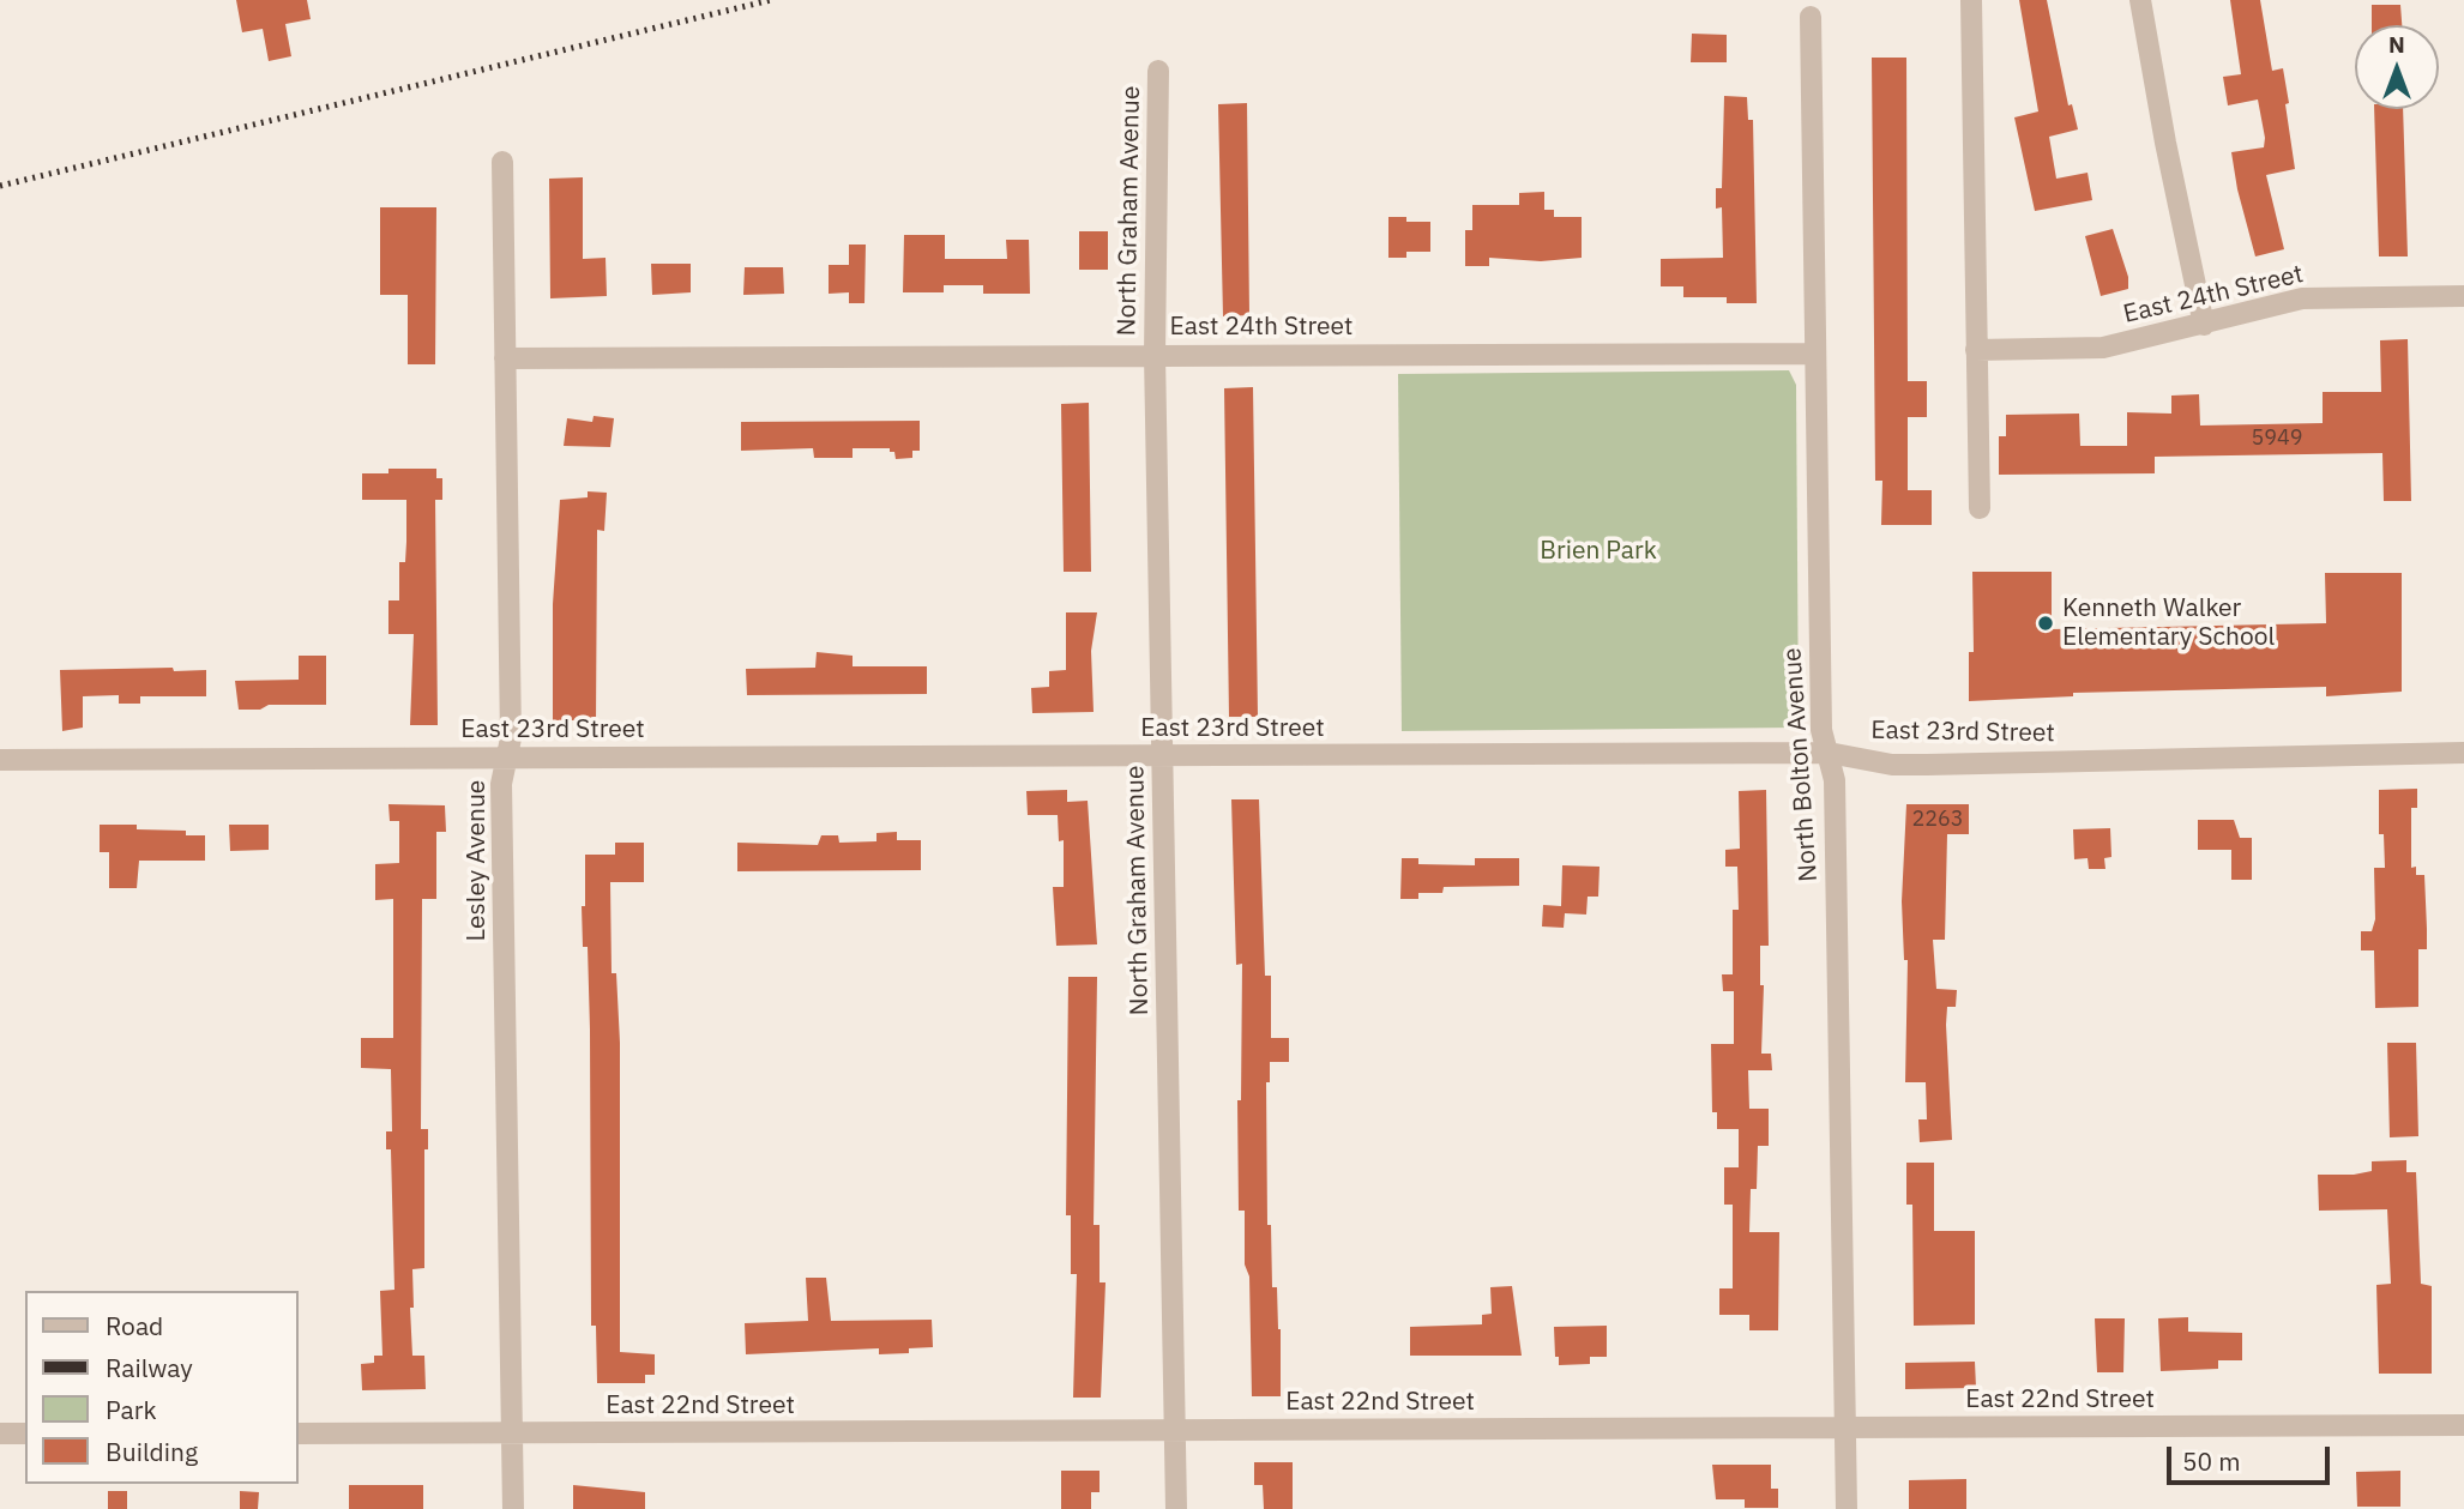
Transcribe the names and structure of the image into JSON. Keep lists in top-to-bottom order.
{
  "streets": {
    "street": [
      "North Graham Avenue",
      "East 24th Street",
      "East 23rd Street",
      "North Bolton Avenue",
      "Lesley Avenue",
      "East 22nd Street"
    ]
  },
  "crossings": [
    ["North Graham Avenue", "East 24th Street"],
    ["North Graham Avenue", "East 23rd Street"],
    ["North Graham Avenue", "East 22nd Street"],
    ["East 24th Street", "North Bolton Avenue"],
    ["East 24th Street", "Lesley Avenue"],
    ["East 23rd Street", "North Bolton Avenue"],
    ["East 23rd Street", "Lesley Avenue"],
    ["North Bolton Avenue", "East 22nd Street"],
    ["Lesley Avenue", "East 22nd Street"]
  ],
  "parks": ["Brien Park"],
  "places": ["Kenneth Walker Elementary School"],
  "house_numbers": ["5949", "2263"],
  "legend": [
    "Road",
    "Railway",
    "Park",
    "Building"
  ],
  "scale_bar": "50 m",
  "north": "top"
}
